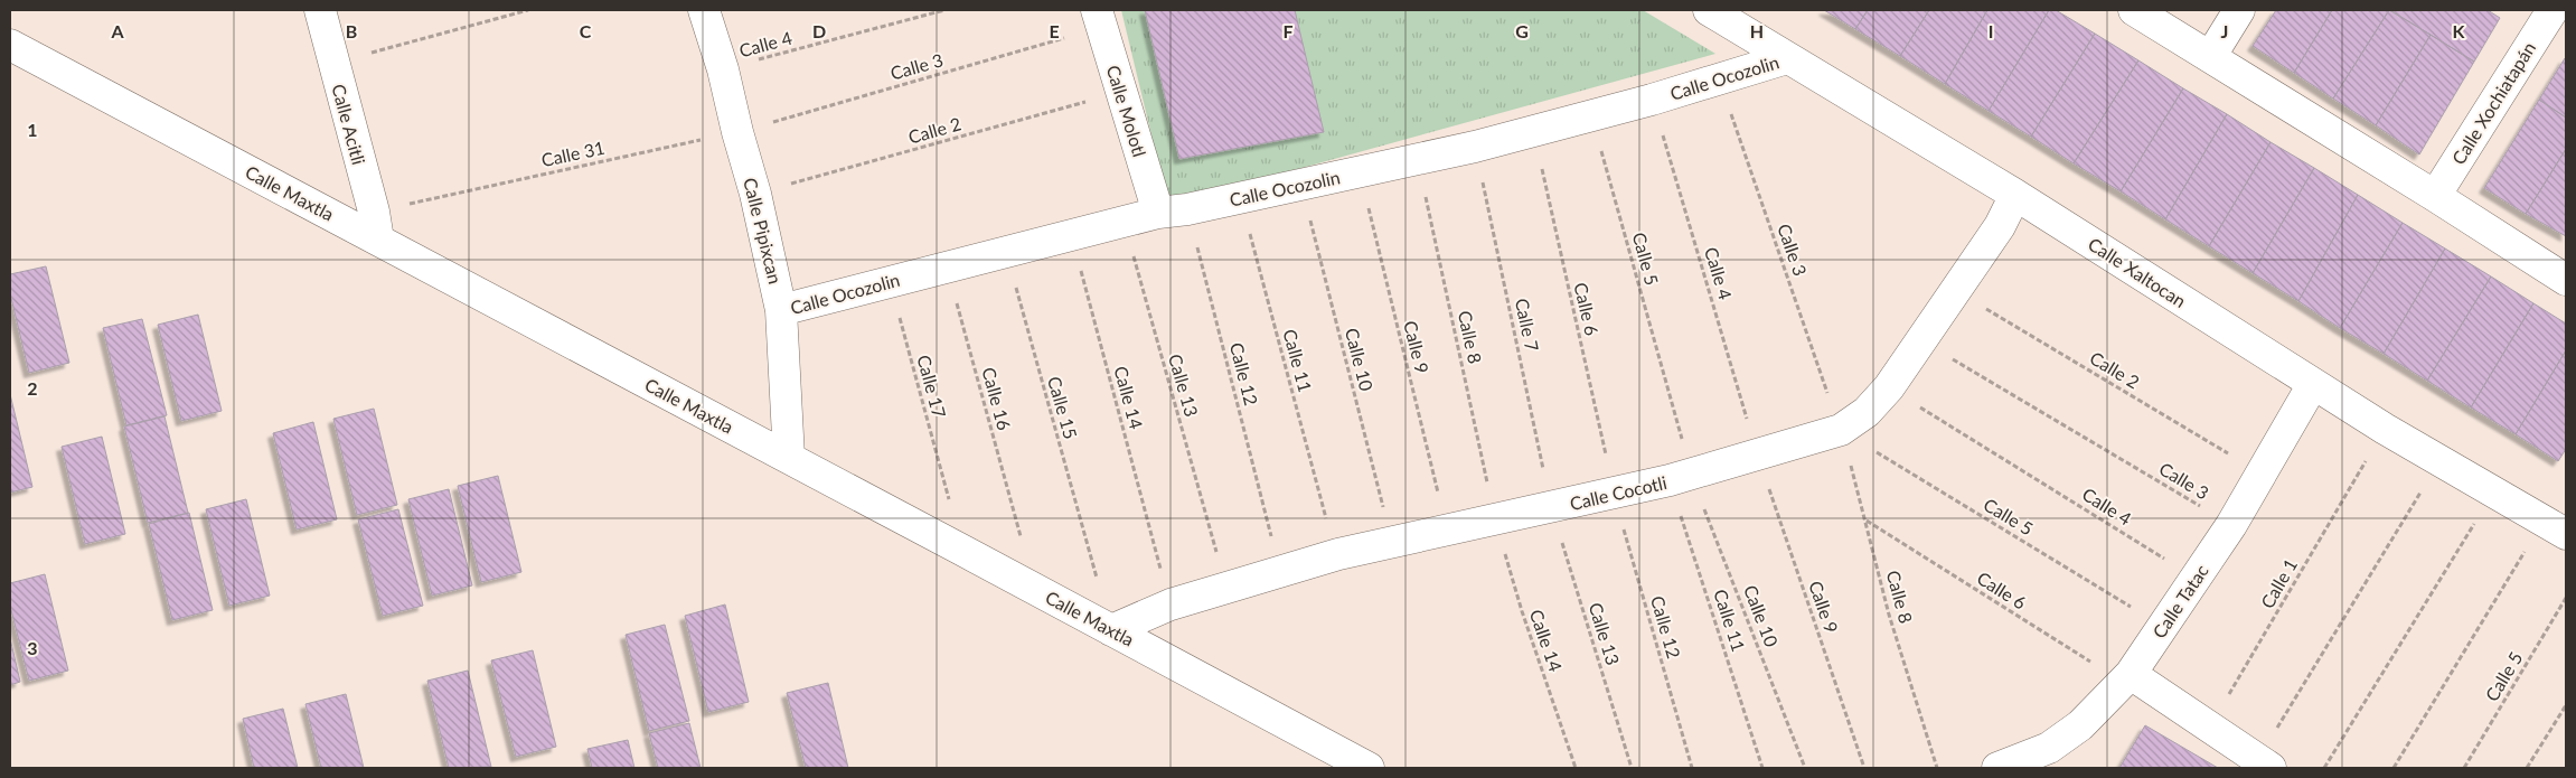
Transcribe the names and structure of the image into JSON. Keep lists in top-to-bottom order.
{
  "streets": {
    "street": [
      "Calle Ocozolin",
      "Calle Xochiatapán",
      "Calle Molotl",
      "Calle Acitli",
      "Calle Maxtla",
      "Calle Pipixcan",
      "Calle Xaltocan",
      "Calle Cocotli",
      "Calle Tatac"
    ],
    "path": [
      "Calle 4",
      "Calle 3",
      "Calle 2",
      "Calle 31",
      "Calle 5",
      "Calle 6",
      "Calle 7",
      "Calle 8",
      "Calle 9",
      "Calle 10",
      "Calle 11",
      "Calle 12",
      "Calle 13",
      "Calle 17",
      "Calle 14",
      "Calle 16",
      "Calle 15",
      "Calle 1"
    ]
  },
  "crossings": [
    ["Calle 4", "Calle Ocozolin"],
    ["Calle 4", "Calle Pipixcan"],
    ["Calle 4", "Calle 9"],
    ["Calle 4", "Calle Cocotli"],
    ["Calle 4", "Calle Tatac"],
    ["Calle 3", "Calle Ocozolin"],
    ["Calle 3", "Calle Molotl"],
    ["Calle 3", "Calle 31"],
    ["Calle 3", "Calle Pipixcan"],
    ["Calle 3", "Calle 5"],
    ["Calle 3", "Calle 8"],
    ["Calle 3", "Calle Cocotli"],
    ["Calle 3", "Calle Tatac"],
    ["Calle Ocozolin", "Calle Molotl"],
    ["Calle Ocozolin", "Calle Pipixcan"],
    ["Calle Ocozolin", "Calle 5"],
    ["Calle Ocozolin", "Calle Xaltocan"],
    ["Calle Ocozolin", "Calle 6"],
    ["Calle Ocozolin", "Calle 7"],
    ["Calle Ocozolin", "Calle 8"],
    ["Calle Ocozolin", "Calle 9"],
    ["Calle Ocozolin", "Calle 10"],
    ["Calle Ocozolin", "Calle 11"],
    ["Calle Ocozolin", "Calle 12"],
    ["Calle Ocozolin", "Calle 13"],
    ["Calle Ocozolin", "Calle 17"],
    ["Calle Ocozolin", "Calle 14"],
    ["Calle Ocozolin", "Calle 16"],
    ["Calle Ocozolin", "Calle 15"],
    ["Calle Molotl", "Calle 2"],
    ["Calle Acitli", "Calle Maxtla"],
    ["Calle 2", "Calle Pipixcan"],
    ["Calle 2", "Calle Cocotli"],
    ["Calle 2", "Calle Tatac"],
    ["Calle 31", "Calle Pipixcan"],
    ["Calle Maxtla", "Calle Pipixcan"],
    ["Calle Maxtla", "Calle Cocotli"],
    ["Calle 5", "Calle 8"],
    ["Calle 5", "Calle 10"],
    ["Calle 5", "Calle 11"],
    ["Calle 5", "Calle Cocotli"],
    ["Calle 5", "Calle Tatac"],
    ["Calle Xaltocan", "Calle Cocotli"],
    ["Calle Xaltocan", "Calle Tatac"],
    ["Calle 6", "Calle 8"],
    ["Calle 6", "Calle 12"],
    ["Calle 6", "Calle Cocotli"],
    ["Calle 6", "Calle Tatac"],
    ["Calle 7", "Calle 13"],
    ["Calle 7", "Calle Cocotli"],
    ["Calle 8", "Calle 14"],
    ["Calle 8", "Calle Cocotli"],
    ["Calle 9", "Calle Cocotli"],
    ["Calle 10", "Calle 11"],
    ["Calle 10", "Calle Cocotli"],
    ["Calle 11", "Calle Cocotli"],
    ["Calle 12", "Calle Cocotli"],
    ["Calle 13", "Calle Cocotli"],
    ["Calle 14", "Calle Cocotli"]
  ],
  "grid": {
    "columns": [
      "A",
      "B",
      "C",
      "D",
      "E",
      "F",
      "G",
      "H",
      "I",
      "J",
      "K"
    ],
    "rows": ["1", "2", "3"]
  }
}
